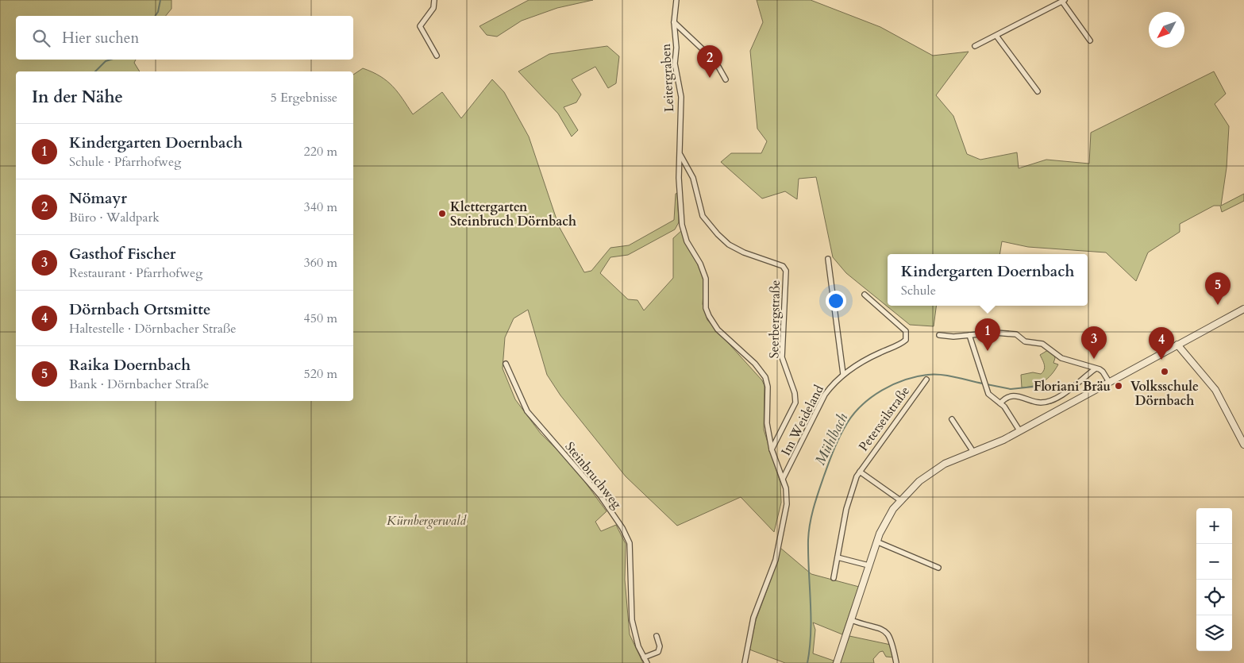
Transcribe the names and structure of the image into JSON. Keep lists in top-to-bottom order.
{
  "streets": {
    "street": [
      "Leitergraben",
      "Seerbergstraße",
      "Peterseilstraße",
      "Im Weideland",
      "Steinbruchweg"
    ]
  },
  "crossings": [
    ["Leitergraben", "Seerbergstraße"]
  ],
  "water": ["Mühlbach"],
  "parks": ["Kürnbergerwald"],
  "places": ["Klettergarten Steinbruch Dörnbach", "Volksschule Dörnbach", "Floriani Bräu"],
  "north": "bottom left",
  "page": {
    "search": "Hier suchen",
    "pins": [
      "2",
      "5",
      "1",
      "3",
      "4"
    ],
    "heading": ["In der Nähe", "5 Ergebnisse"],
    "list": [
      {
        "mark": "1",
        "name": "Kindergarten Doernbach",
        "note": "Schule · Pfarrhofweg",
        "value": "220 m"
      },
      {
        "mark": "2",
        "name": "Nömayr",
        "note": "Büro · Waldpark",
        "value": "340 m"
      },
      {
        "mark": "3",
        "name": "Gasthof Fischer",
        "note": "Restaurant · Pfarrhofweg",
        "value": "360 m"
      },
      {
        "mark": "4",
        "name": "Dörnbach Ortsmitte",
        "note": "Haltestelle · Dörnbacher Straße",
        "value": "450 m"
      },
      {
        "mark": "5",
        "name": "Raika Doernbach",
        "note": "Bank · Dörnbacher Straße",
        "value": "520 m"
      }
    ],
    "popup": ["Kindergarten Doernbach", "Schule"],
    "map_buttons": ["+", "−"]
  }
}
